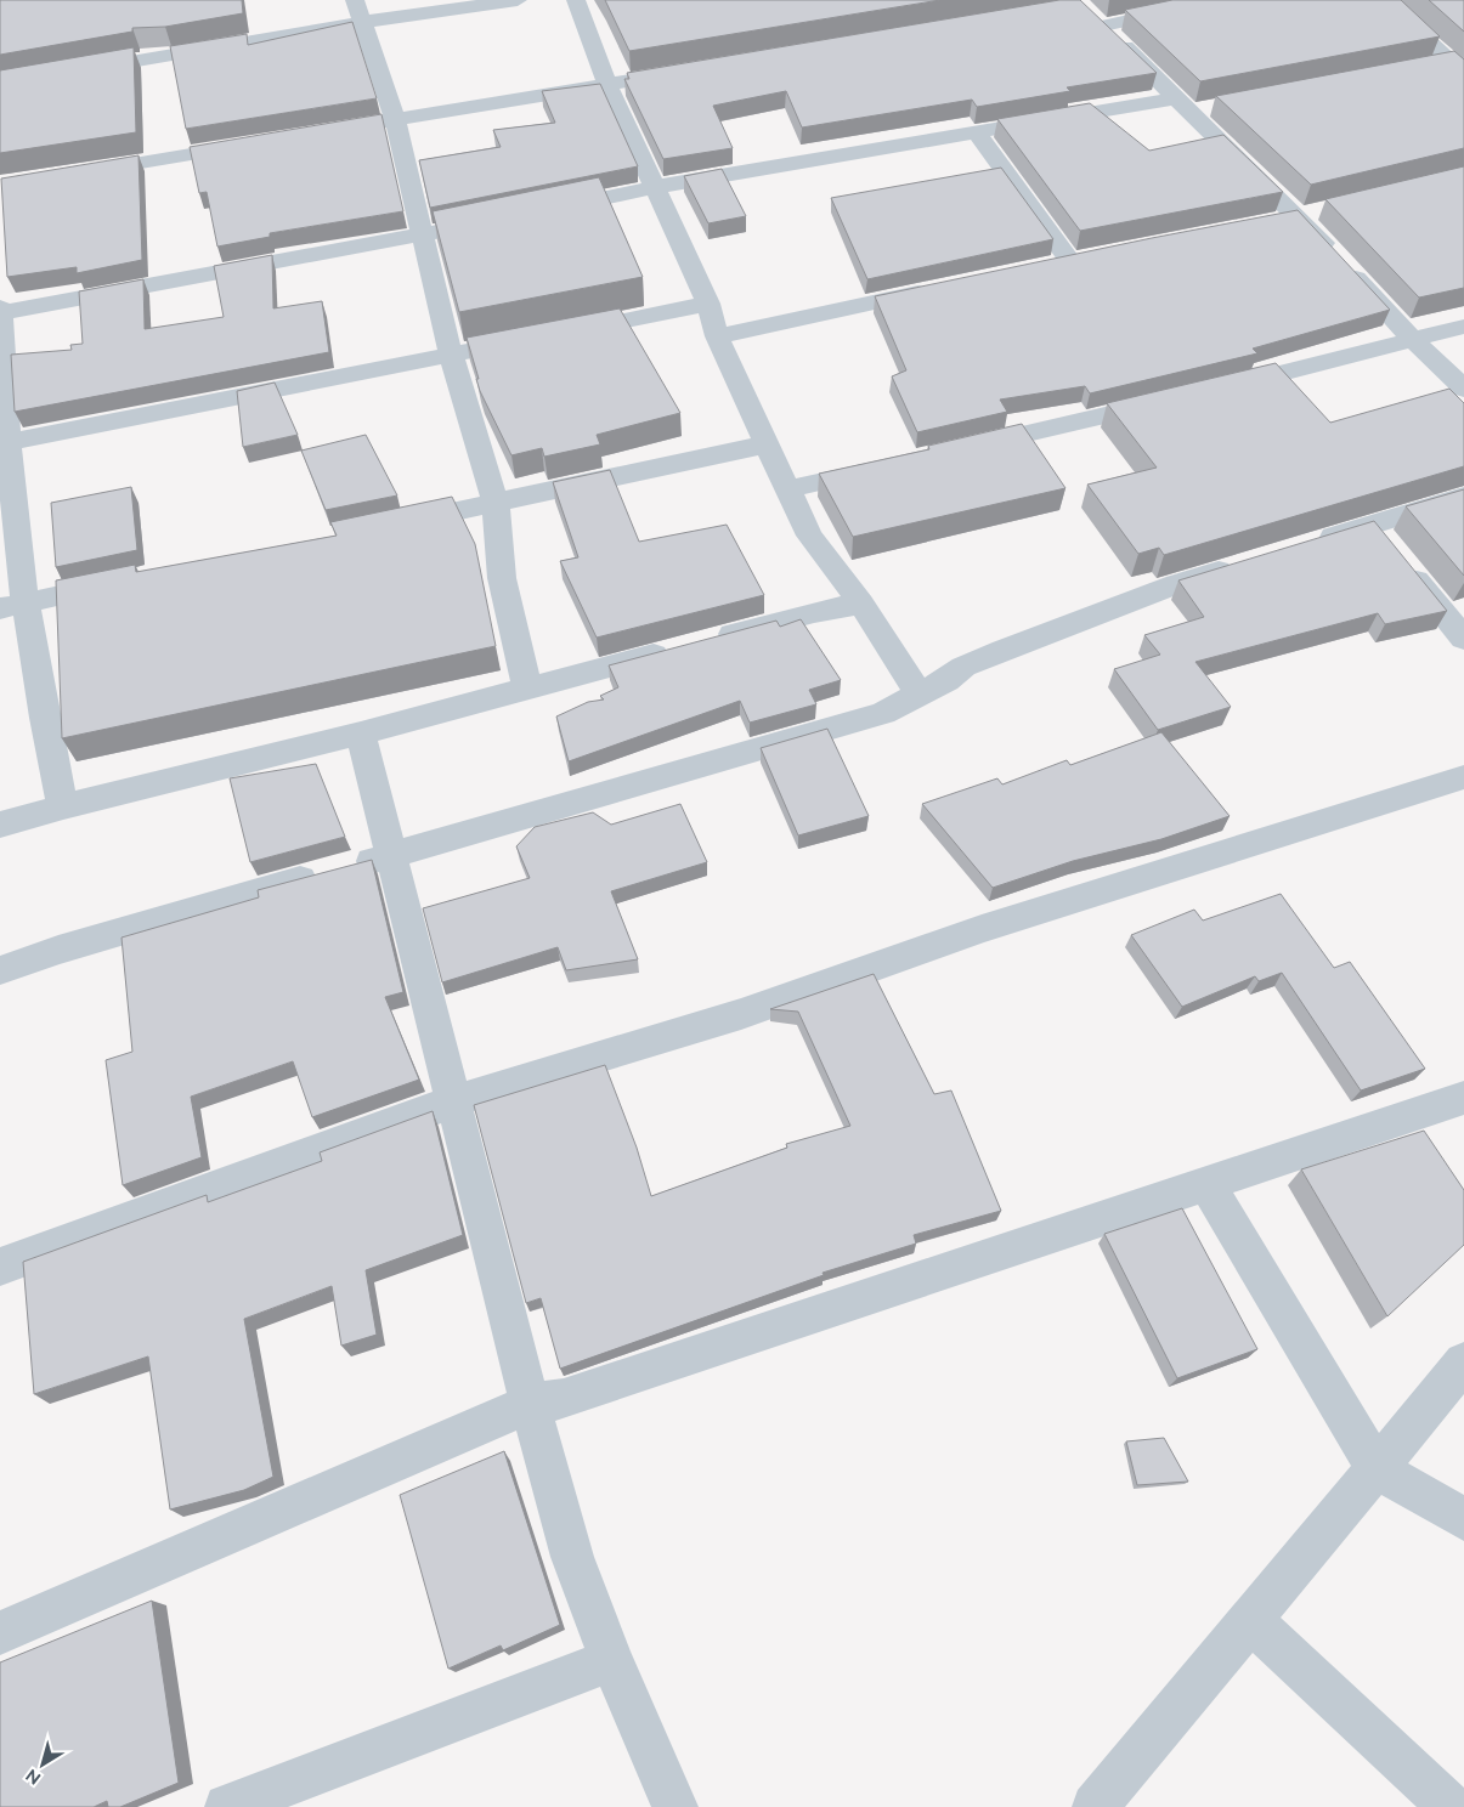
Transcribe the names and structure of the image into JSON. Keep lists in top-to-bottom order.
{
  "north": "bottom left"
}
